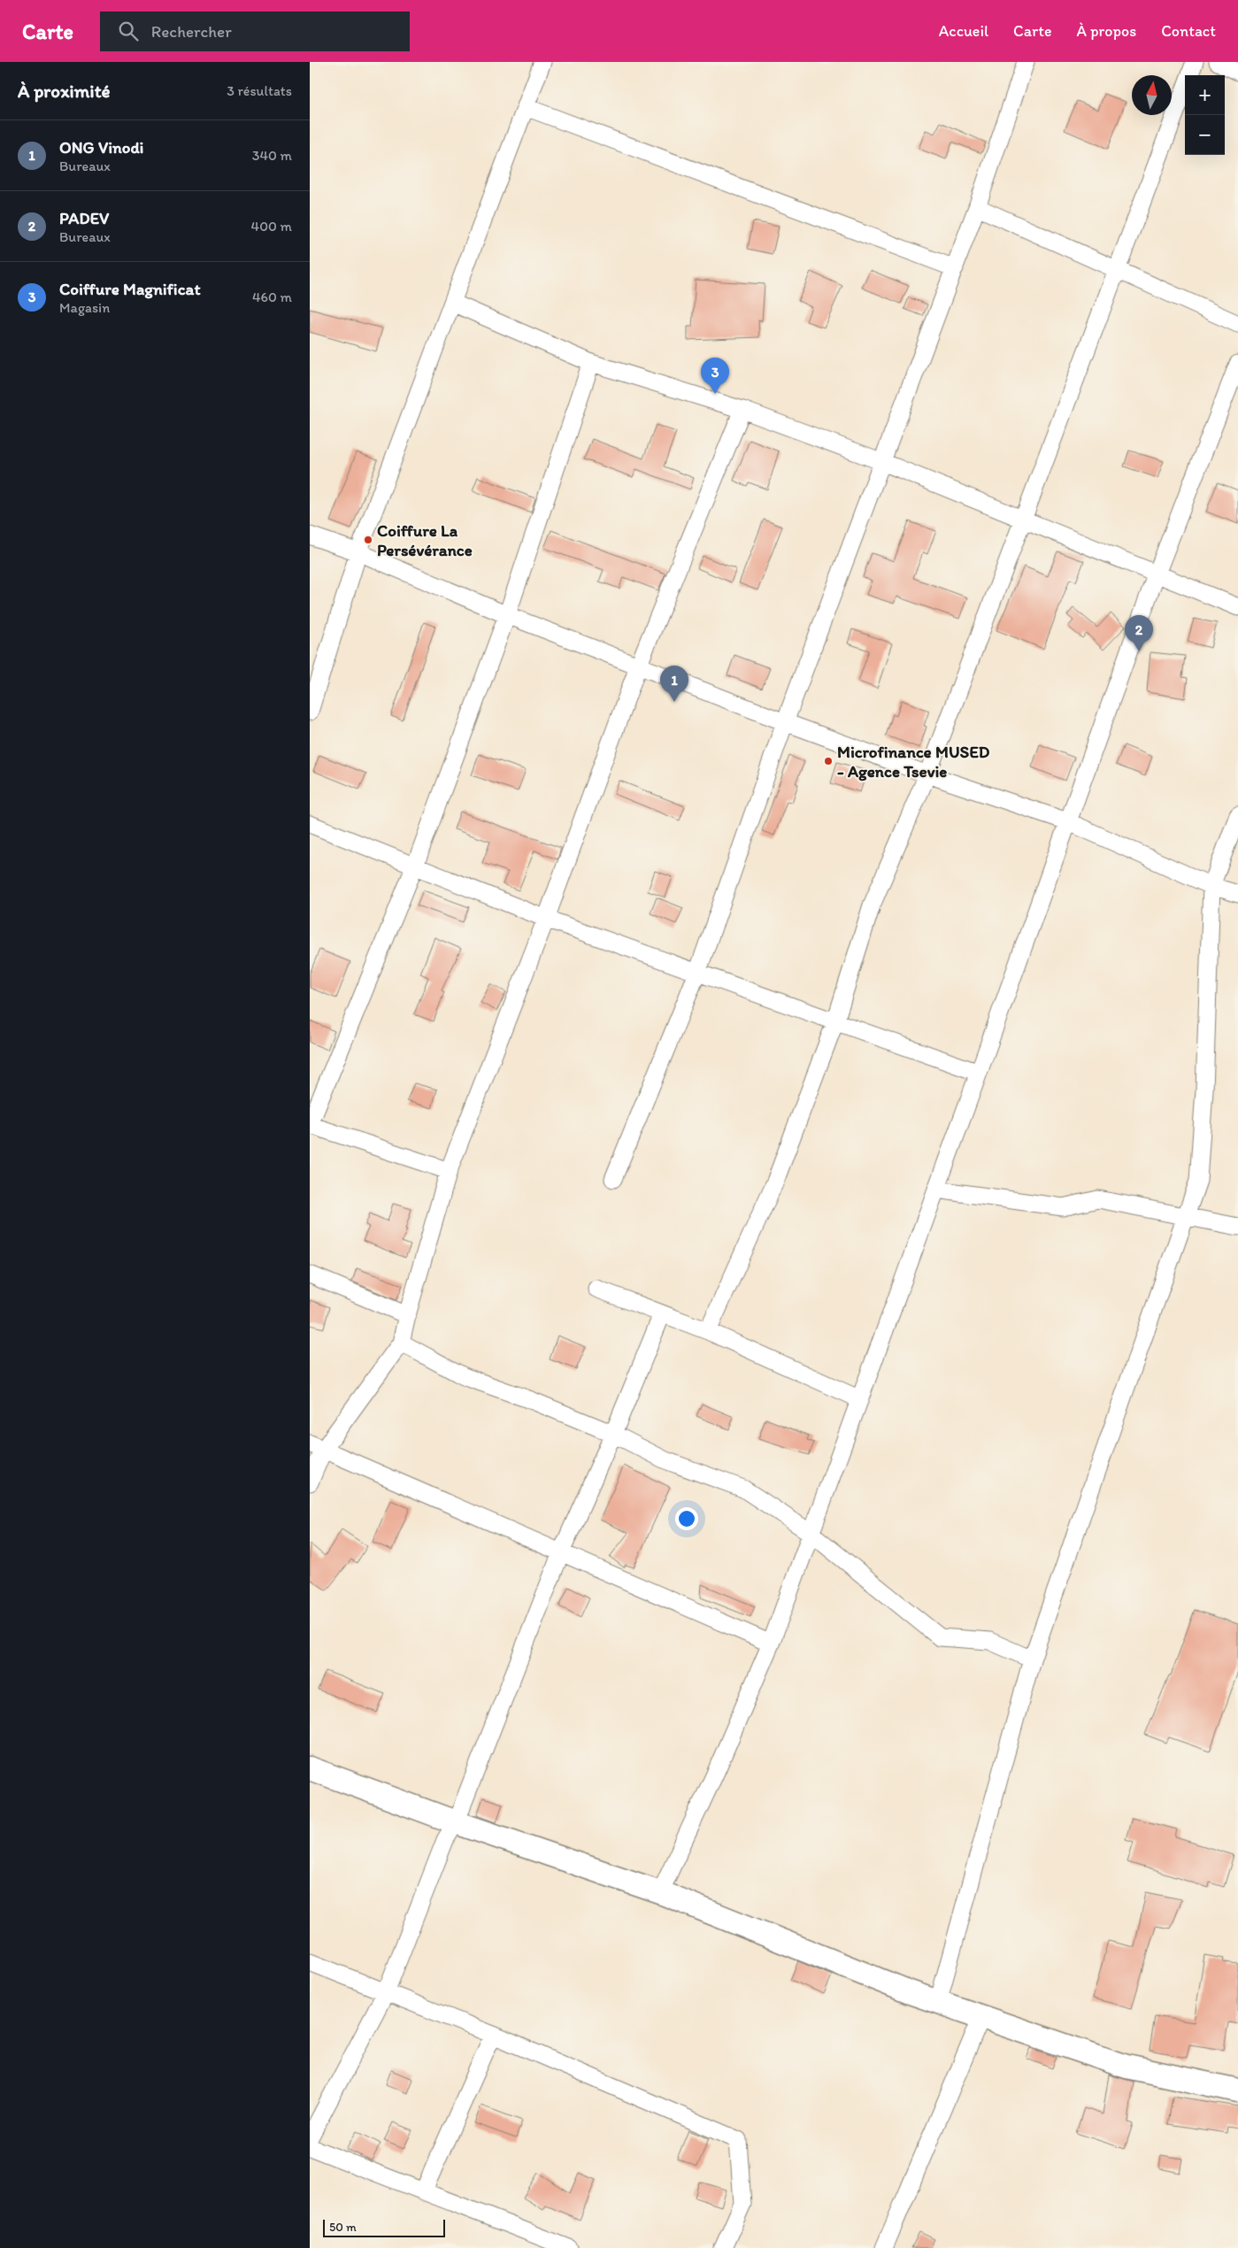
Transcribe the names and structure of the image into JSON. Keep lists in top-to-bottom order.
{
  "places": ["Coiffure La Persévérance", "Microfinance MUSED - Agence Tsevie"],
  "scale_bar": "50 m",
  "north": "top",
  "page": {
    "header": "Carte",
    "search": "Rechercher",
    "nav": [
      "Accueil",
      "Carte",
      "À propos",
      "Contact"
    ],
    "heading": ["À proximité", "3 résultats"],
    "map_buttons": ["+", "−"],
    "list": [
      {
        "mark": "1",
        "name": "ONG Vinodi",
        "note": "Bureaux",
        "value": "340 m"
      },
      {
        "mark": "2",
        "name": "PADEV",
        "note": "Bureaux",
        "value": "400 m"
      },
      {
        "mark": "3",
        "name": "Coiffure Magnificat",
        "note": "Magasin",
        "value": "460 m"
      }
    ],
    "pins": ["3", "2", "1"],
    "scale": "50 m"
  }
}
